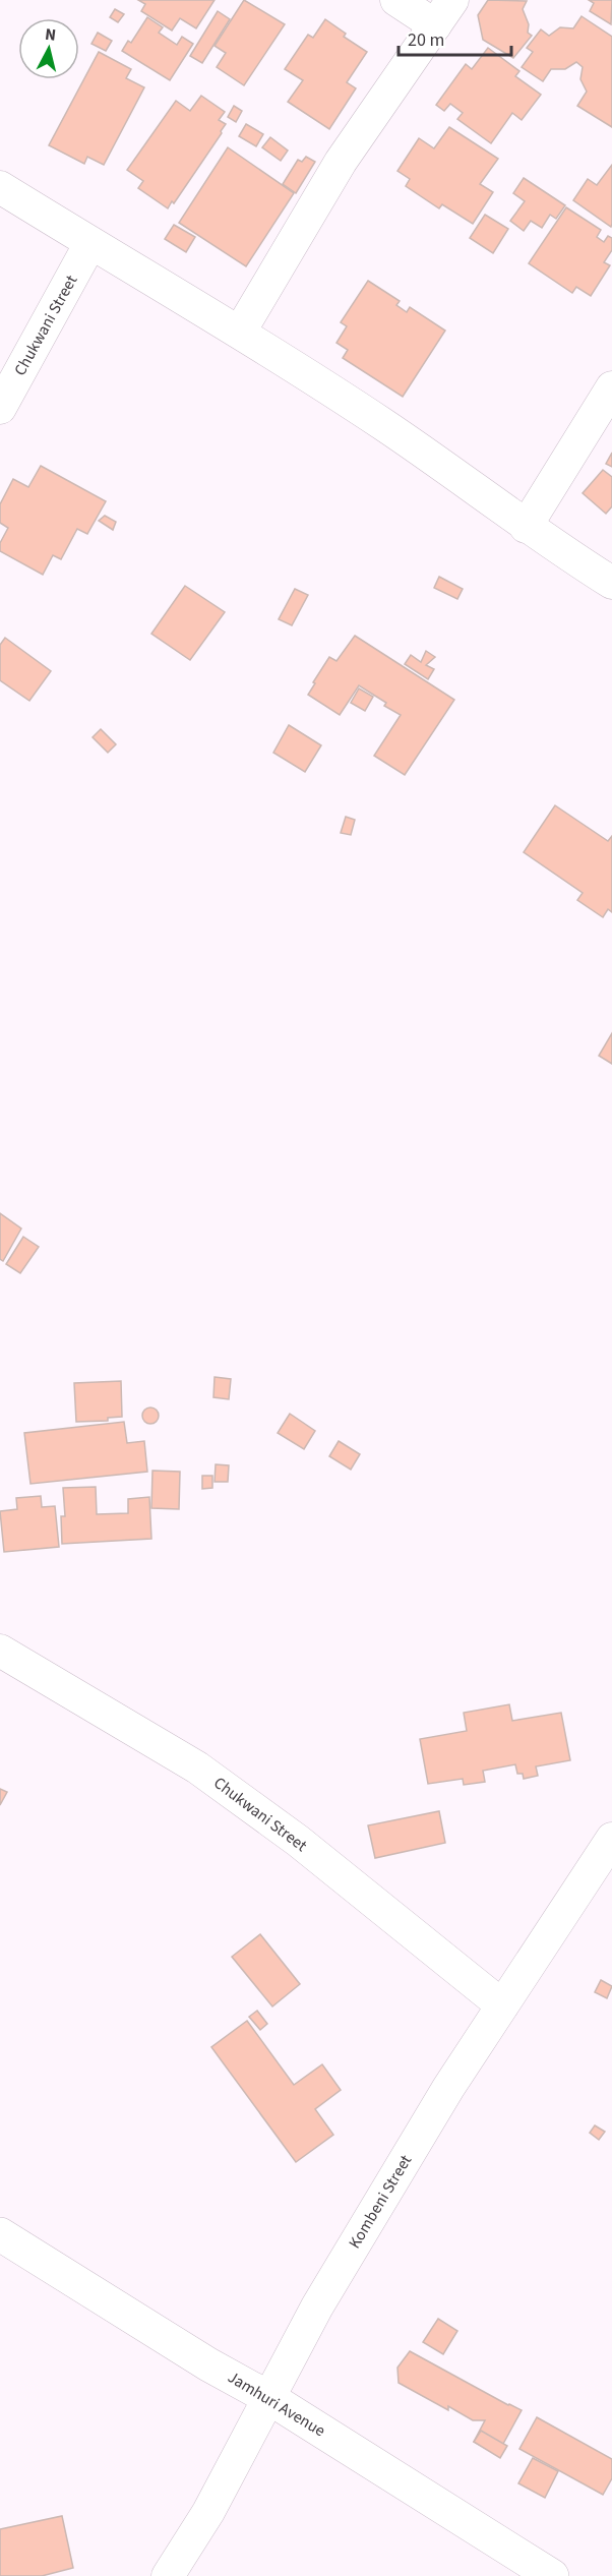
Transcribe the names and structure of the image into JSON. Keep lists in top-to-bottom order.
{
  "streets": {
    "street": ["Chukwani Street", "Kombeni Street", "Jamhuri Avenue"]
  },
  "crossings": [
    ["Chukwani Street", "Kombeni Street"],
    ["Kombeni Street", "Jamhuri Avenue"]
  ],
  "scale_bar": "20 m",
  "north": "top"
}
